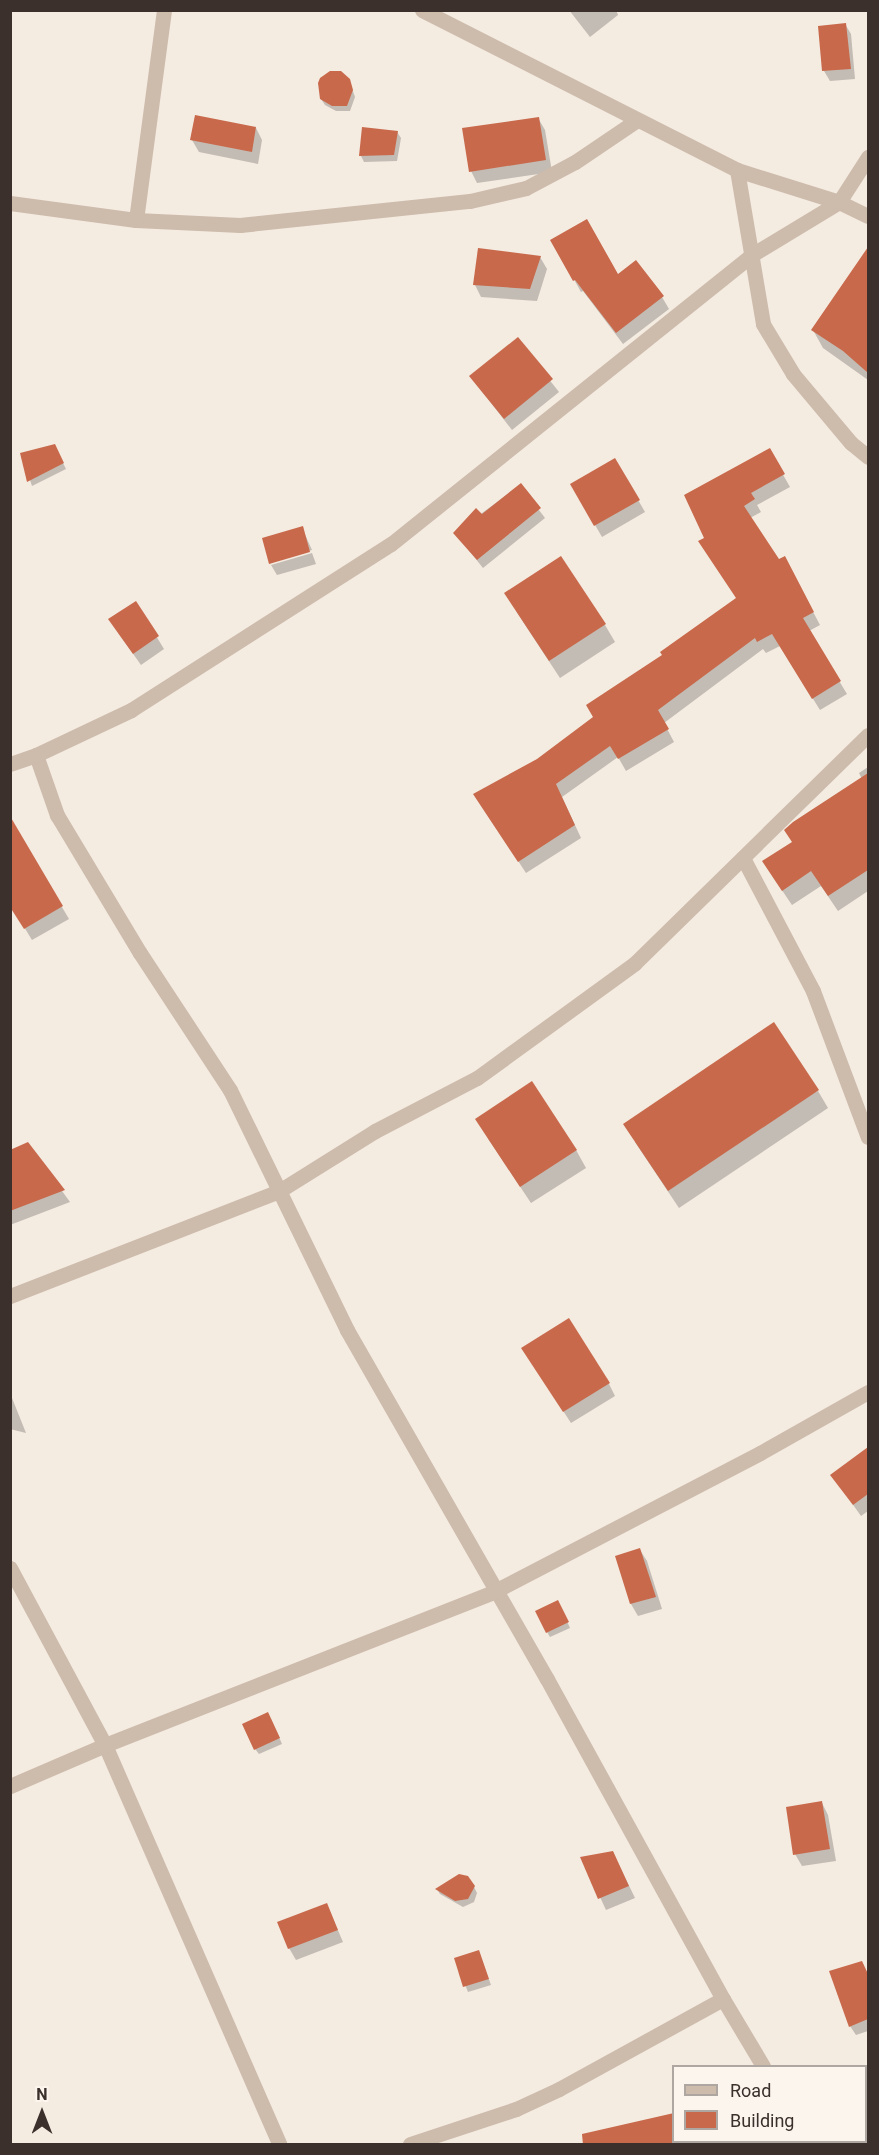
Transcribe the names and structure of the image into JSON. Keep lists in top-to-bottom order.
{
  "legend": ["Road", "Building"],
  "north": "top"
}
